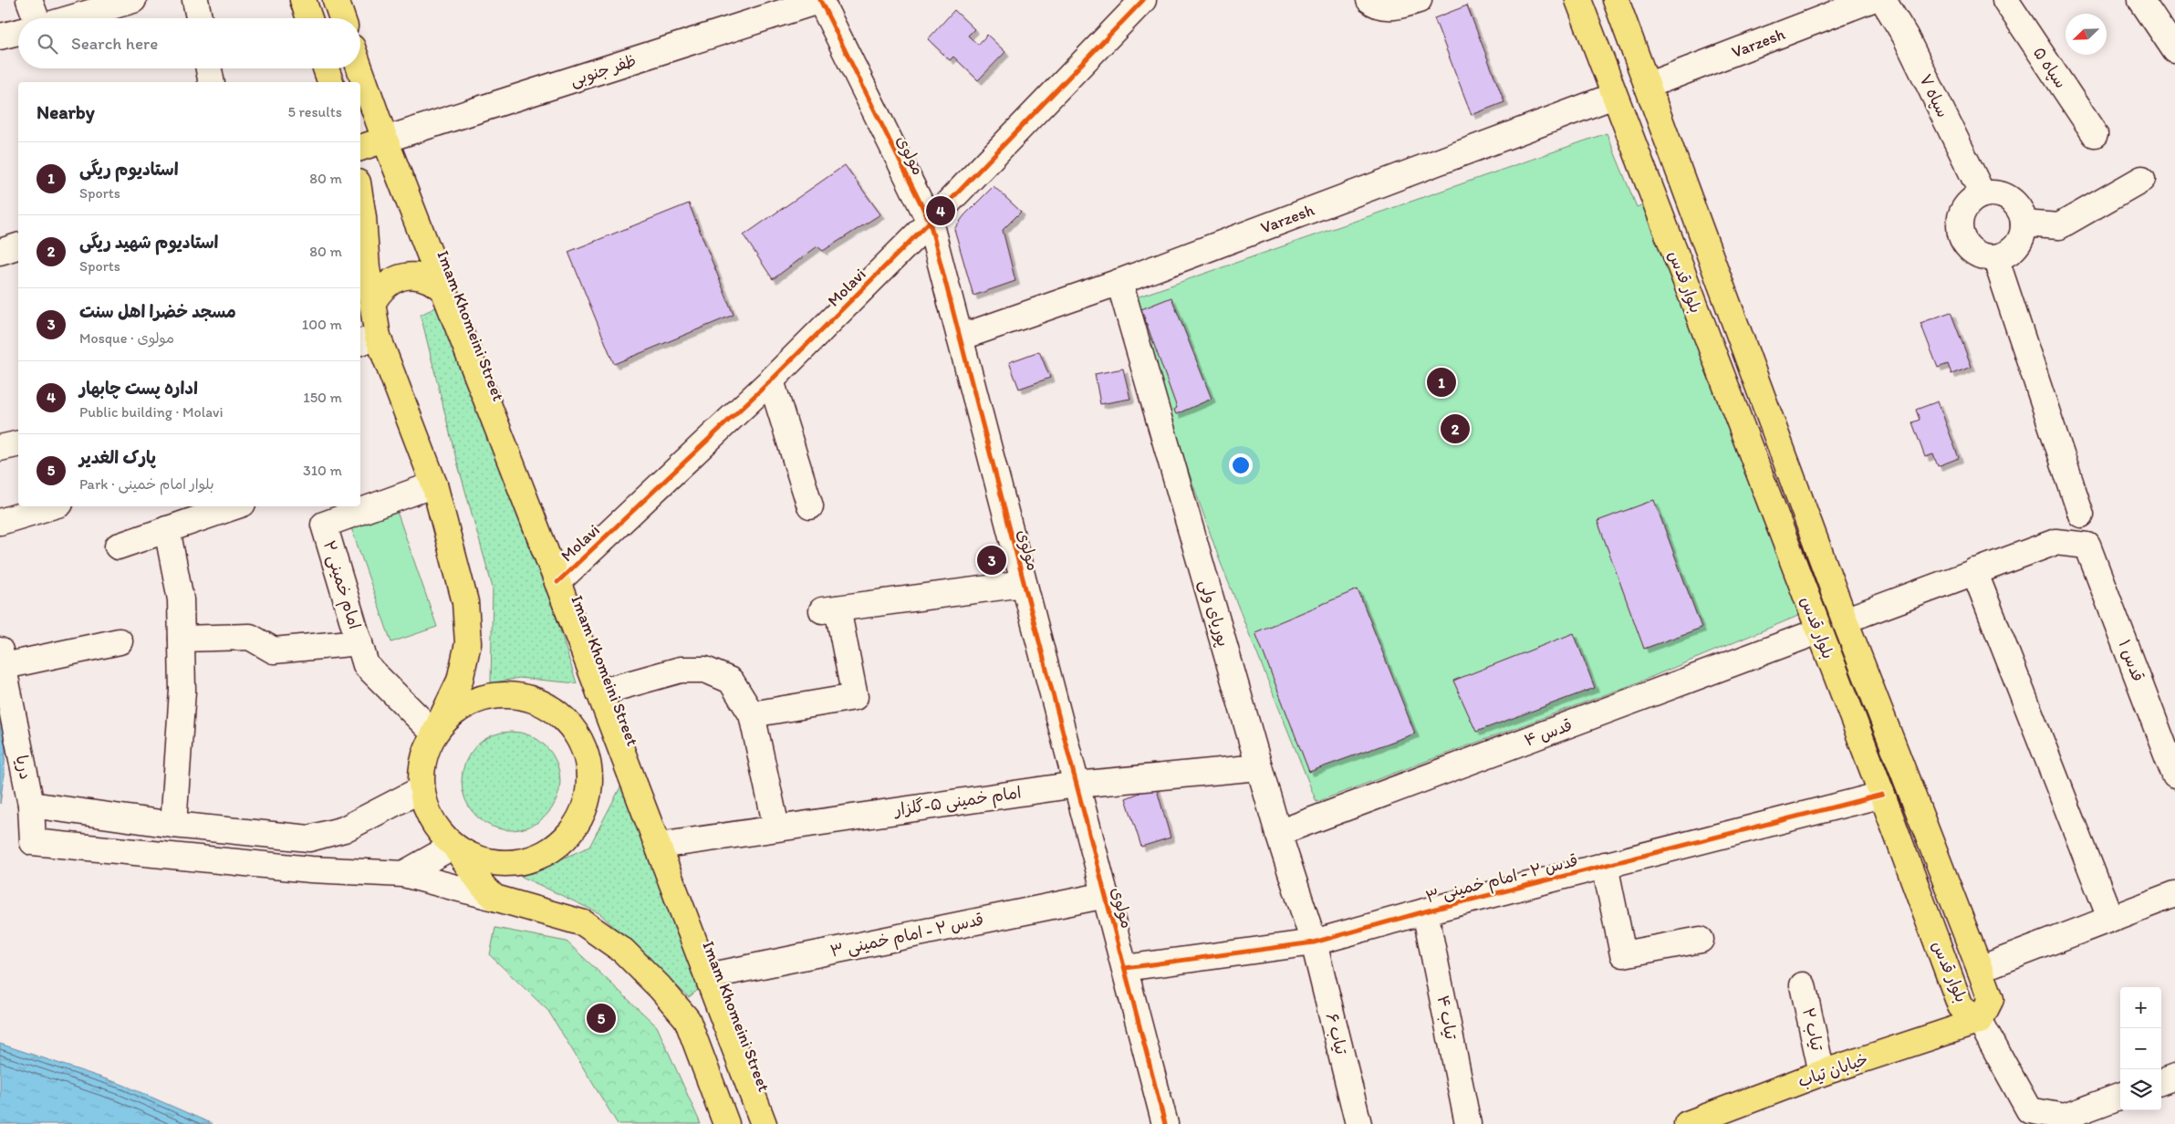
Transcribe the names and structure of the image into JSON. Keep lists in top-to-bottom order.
{
  "streets": {
    "main road": ["بلوار قدس", "Imam Khomeini Street", "خیابان تیاب"],
    "street": [
      "Varzesh",
      "سپاه ۵",
      "ظفر جنوبی",
      "سپاه ۷",
      "مولوی",
      "Molavi",
      "امام خمینی ۲",
      "پوریای ولی",
      "قدس ۱",
      "قدس ۴",
      "دریا",
      "امام خمینی ۵-گلزار",
      "قدس ۲ - امام خمینی ۳",
      "تیاب ۴",
      "تیاب ۲",
      "تیاب ۶"
    ]
  },
  "crossings": [
    ["Varzesh", "مولوی"],
    ["Varzesh", "بلوار قدس"],
    ["Varzesh", "پوریای ولی"],
    ["ظفر جنوبی", "مولوی"],
    ["ظفر جنوبی", "Imam Khomeini Street"],
    ["مولوی", "Molavi"],
    ["مولوی", "امام خمینی ۵-گلزار"],
    ["مولوی", "قدس ۲ - امام خمینی ۳"],
    ["بلوار قدس", "قدس ۴"],
    ["بلوار قدس", "قدس ۲ - امام خمینی ۳"],
    ["بلوار قدس", "خیابان تیاب"],
    ["Molavi", "Imam Khomeini Street"],
    ["Imam Khomeini Street", "امام خمینی ۵-گلزار"],
    ["Imam Khomeini Street", "قدس ۲ - امام خمینی ۳"],
    ["پوریای ولی", "قدس ۴"],
    ["پوریای ولی", "امام خمینی ۵-گلزار"],
    ["پوریای ولی", "قدس ۲ - امام خمینی ۳"],
    ["پوریای ولی", "تیاب ۶"],
    ["قدس ۲ - امام خمینی ۳", "تیاب ۴"],
    ["قدس ۲ - امام خمینی ۳", "تیاب ۶"],
    ["تیاب ۲", "خیابان تیاب"]
  ],
  "north": "bottom left",
  "page": {
    "search": "Search here",
    "heading": ["Nearby", "5 results"],
    "list": [
      {
        "mark": "1",
        "name": "استادیوم ریگی",
        "note": "Sports",
        "value": "80 m"
      },
      {
        "mark": "2",
        "name": "استادیوم شهید ریگی",
        "note": "Sports",
        "value": "80 m"
      },
      {
        "mark": "3",
        "name": "مسجد خضرا اهل سنت",
        "note": "Mosque · مولوی",
        "value": "100 m"
      },
      {
        "mark": "4",
        "name": "اداره پست چابهار",
        "note": "Public building · Molavi",
        "value": "150 m"
      },
      {
        "mark": "5",
        "name": "پارک الغدیر",
        "note": "Park · بلوار امام خمینی",
        "value": "310 m"
      }
    ],
    "pins": [
      "4",
      "1",
      "2",
      "3",
      "5"
    ],
    "map_buttons": ["+", "−"]
  }
}
